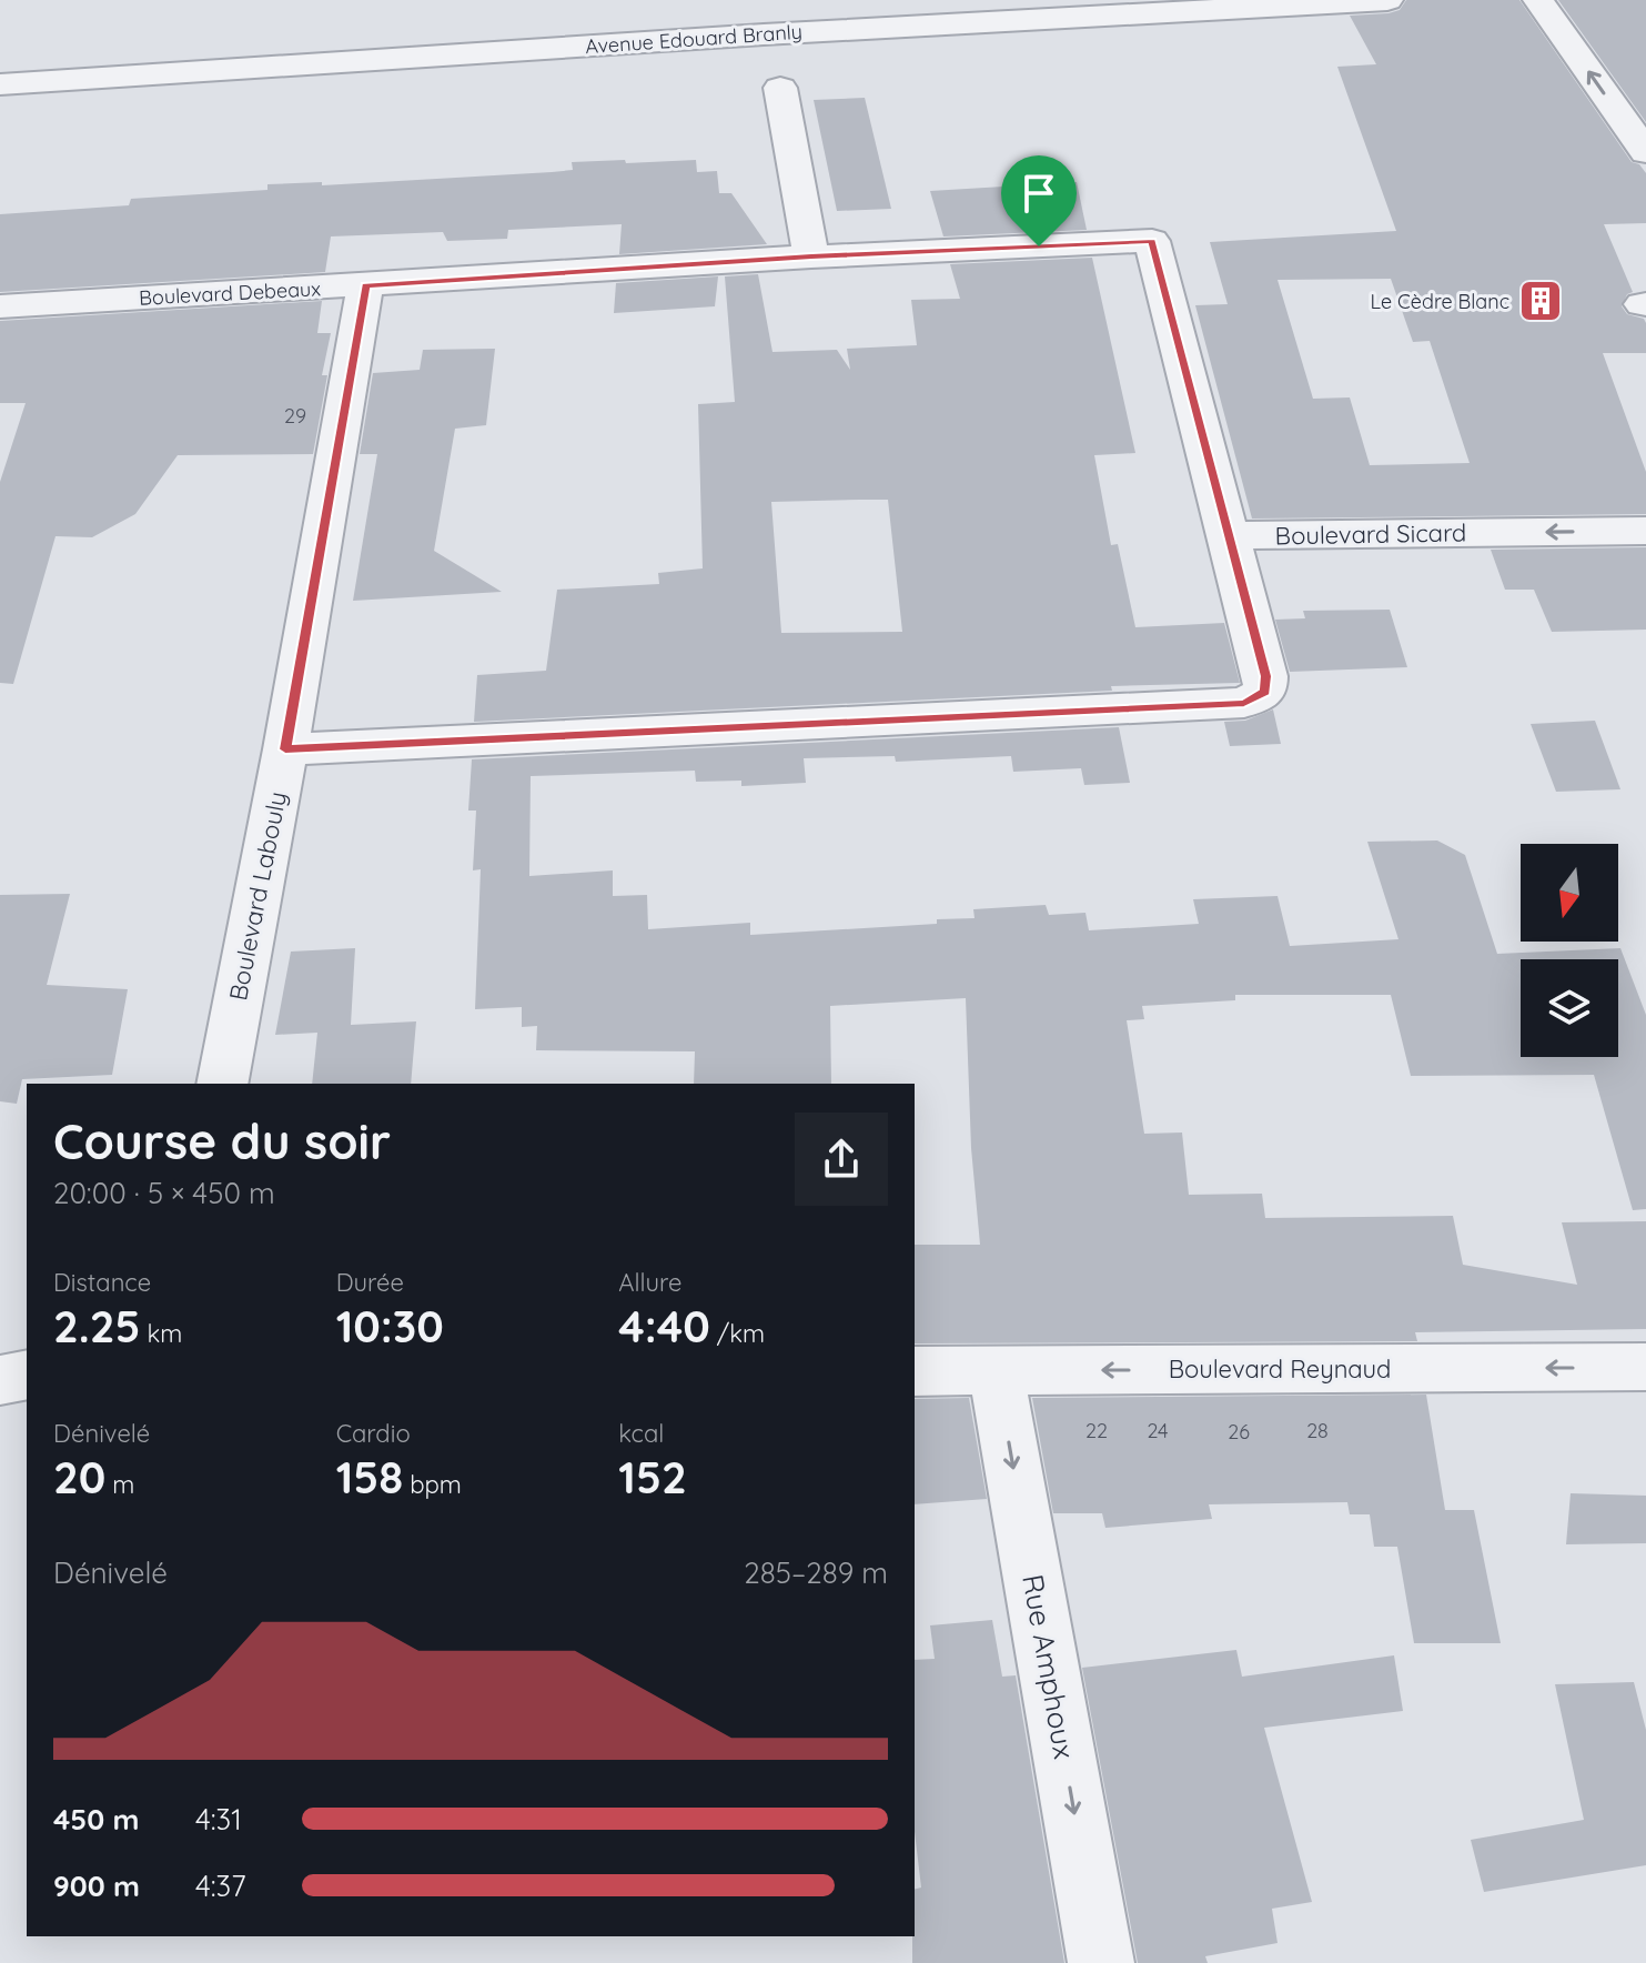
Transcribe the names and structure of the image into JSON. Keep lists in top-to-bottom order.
{
  "streets": {
    "street": [
      "Avenue Edouard Branly",
      "Boulevard Debeaux",
      "Boulevard Sicard",
      "Boulevard Labouly",
      "Boulevard Reynaud",
      "Rue Amphoux"
    ]
  },
  "crossings": [
    ["Boulevard Debeaux", "Boulevard Sicard"],
    ["Boulevard Debeaux", "Boulevard Labouly"],
    ["Boulevard Reynaud", "Rue Amphoux"]
  ],
  "one_way": ["Boulevard Sicard", "Boulevard Reynaud", "Rue Amphoux"],
  "places": {
    "building": ["Le Cèdre Blanc"]
  },
  "house_numbers": [
    "29",
    "22",
    "24",
    "28",
    "26"
  ],
  "north": "bottom",
  "page": {
    "heading": ["Course du soir", "20:00 · 5 × 450 m"],
    "stats": [
      ["Distance", "2.25 km"],
      ["Durée", "10:30"],
      ["Allure", "4:40 /km"],
      ["Dénivelé", "20 m"],
      ["Cardio", "158 bpm"],
      ["kcal", "152"]
    ],
    "chart": ["Dénivelé", "285–289 m"],
    "list": [
      {
        "name": "450 m",
        "note": "4:31"
      },
      {
        "name": "900 m",
        "note": "4:37"
      }
    ]
  }
}
